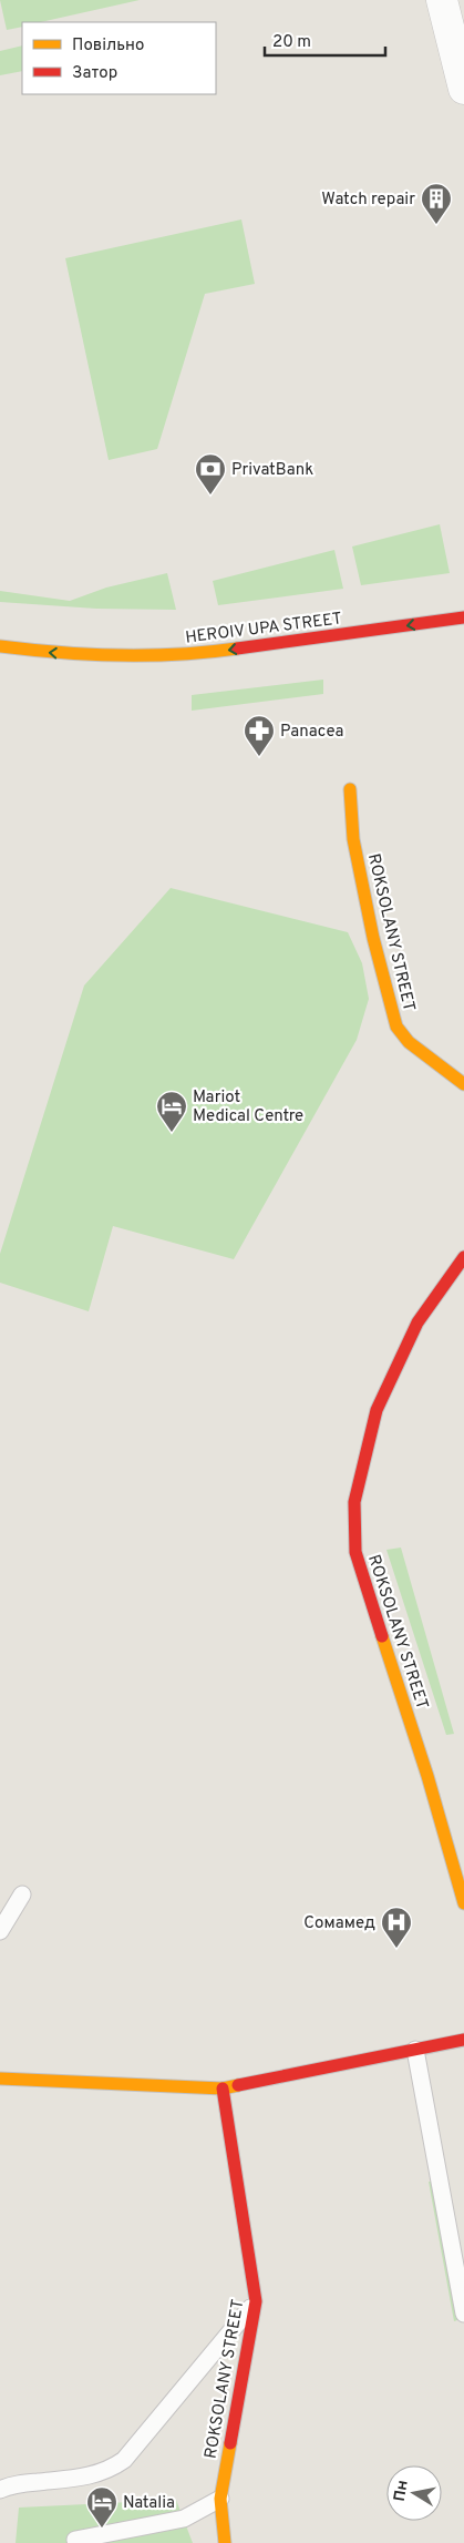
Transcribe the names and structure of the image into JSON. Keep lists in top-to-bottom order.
{
  "streets": {
    "street": ["HEROIV UPA STREET", "ROKSOLANY STREET"]
  },
  "one_way": ["HEROIV UPA STREET"],
  "places": {
    "building": ["Watch repair"],
    "bank": ["PrivatBank"],
    "pharmacy": ["Panacea"],
    "hotel": ["Mariot Medical Centre", "Natalia"],
    "hospital": ["Сомамед"]
  },
  "legend": ["Повільно", "Затор"],
  "scale_bar": "20 m",
  "north": "left"
}
